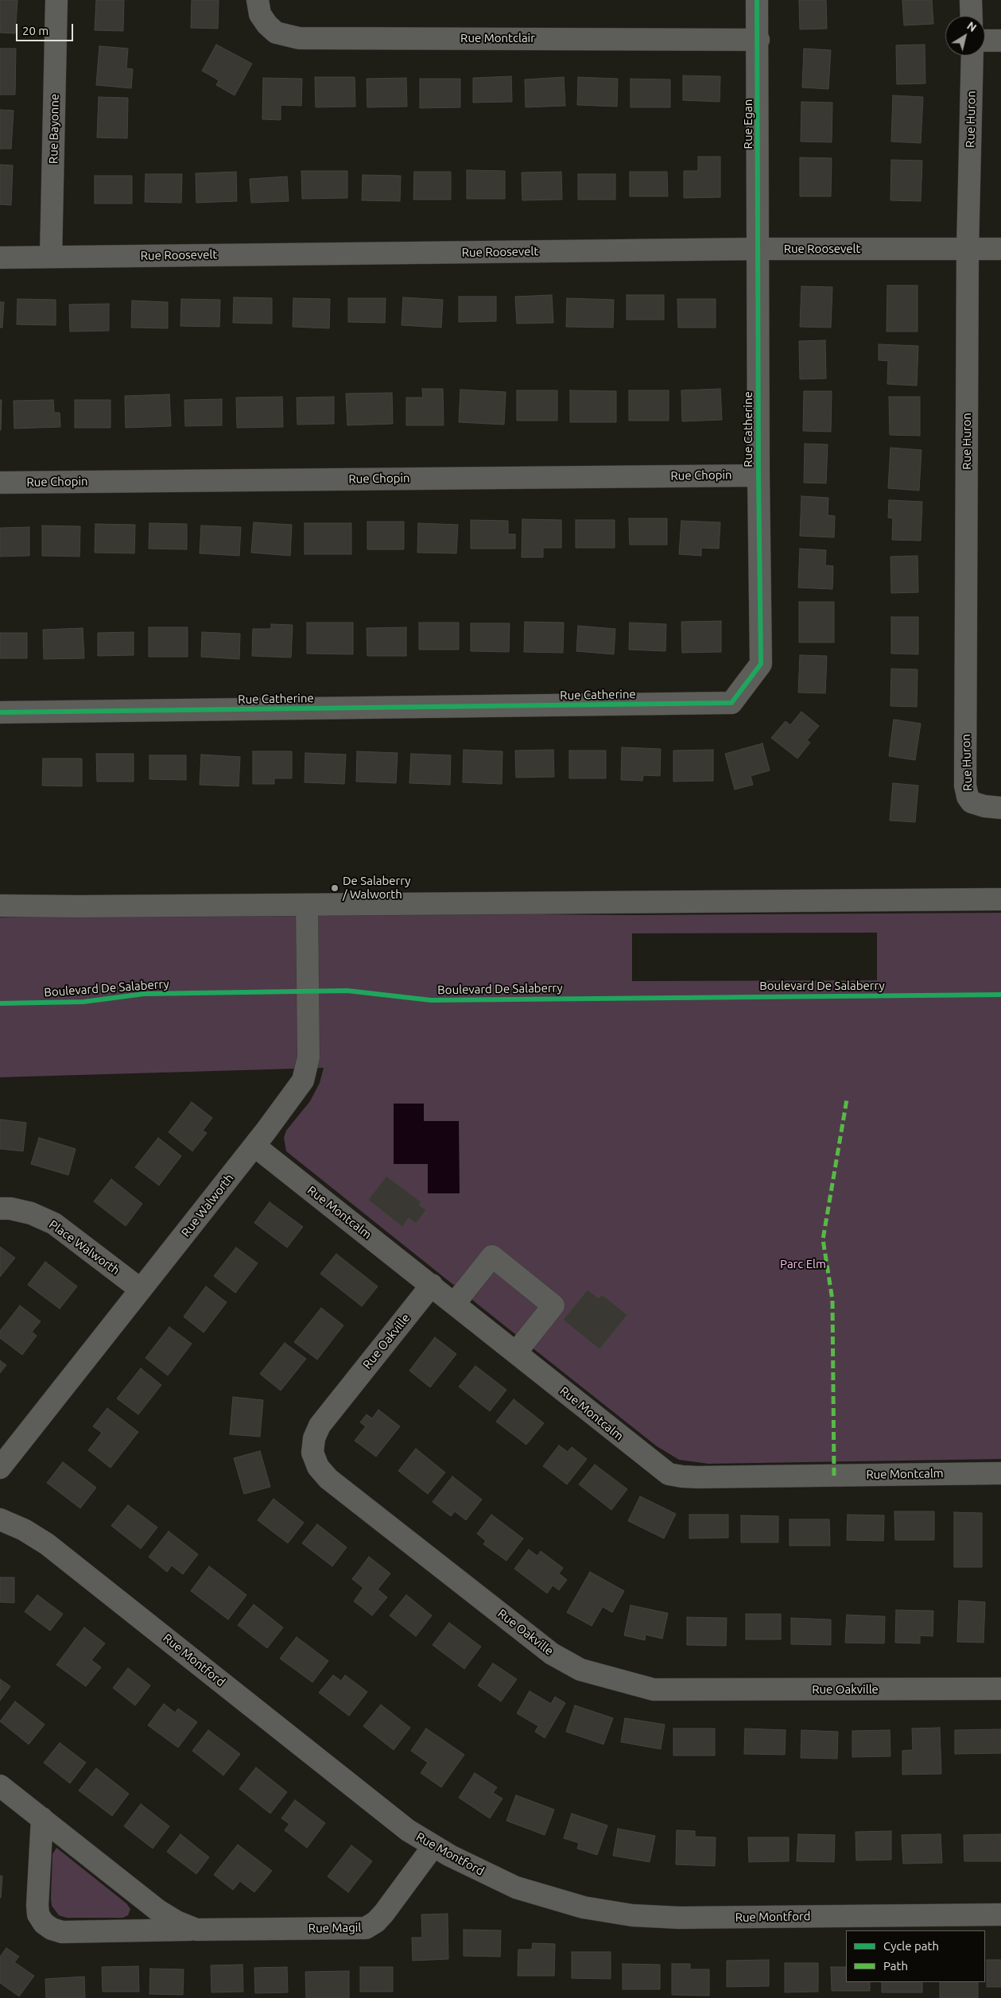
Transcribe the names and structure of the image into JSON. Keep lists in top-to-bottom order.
{
  "streets": {
    "street": [
      "Rue Montclair",
      "Rue Huron",
      "Rue Egan",
      "Rue Bayonne",
      "Rue Roosevelt",
      "Rue Catherine",
      "Rue Chopin",
      "Rue Walworth",
      "Rue Montcalm",
      "Place Walworth",
      "Rue Oakville",
      "Rue Montford",
      "Rue Magil"
    ],
    "cycle path": ["Boulevard De Salaberry"]
  },
  "crossings": [
    ["Rue Montclair", "Rue Egan"],
    ["Rue Huron", "Rue Roosevelt"],
    ["Rue Egan", "Rue Roosevelt"],
    ["Rue Egan", "Rue Catherine"],
    ["Rue Bayonne", "Rue Roosevelt"],
    ["Rue Roosevelt", "Rue Catherine"],
    ["Rue Catherine", "Rue Chopin"],
    ["Rue Walworth", "Rue Montcalm"],
    ["Rue Walworth", "Place Walworth"],
    ["Rue Montcalm", "Rue Oakville"],
    ["Rue Montford", "Rue Magil"]
  ],
  "parks": ["Parc Elm"],
  "places": ["De Salaberry / Walworth"],
  "legend": ["Cycle path", "Path"],
  "scale_bar": "20 m",
  "north": "top right"
}
